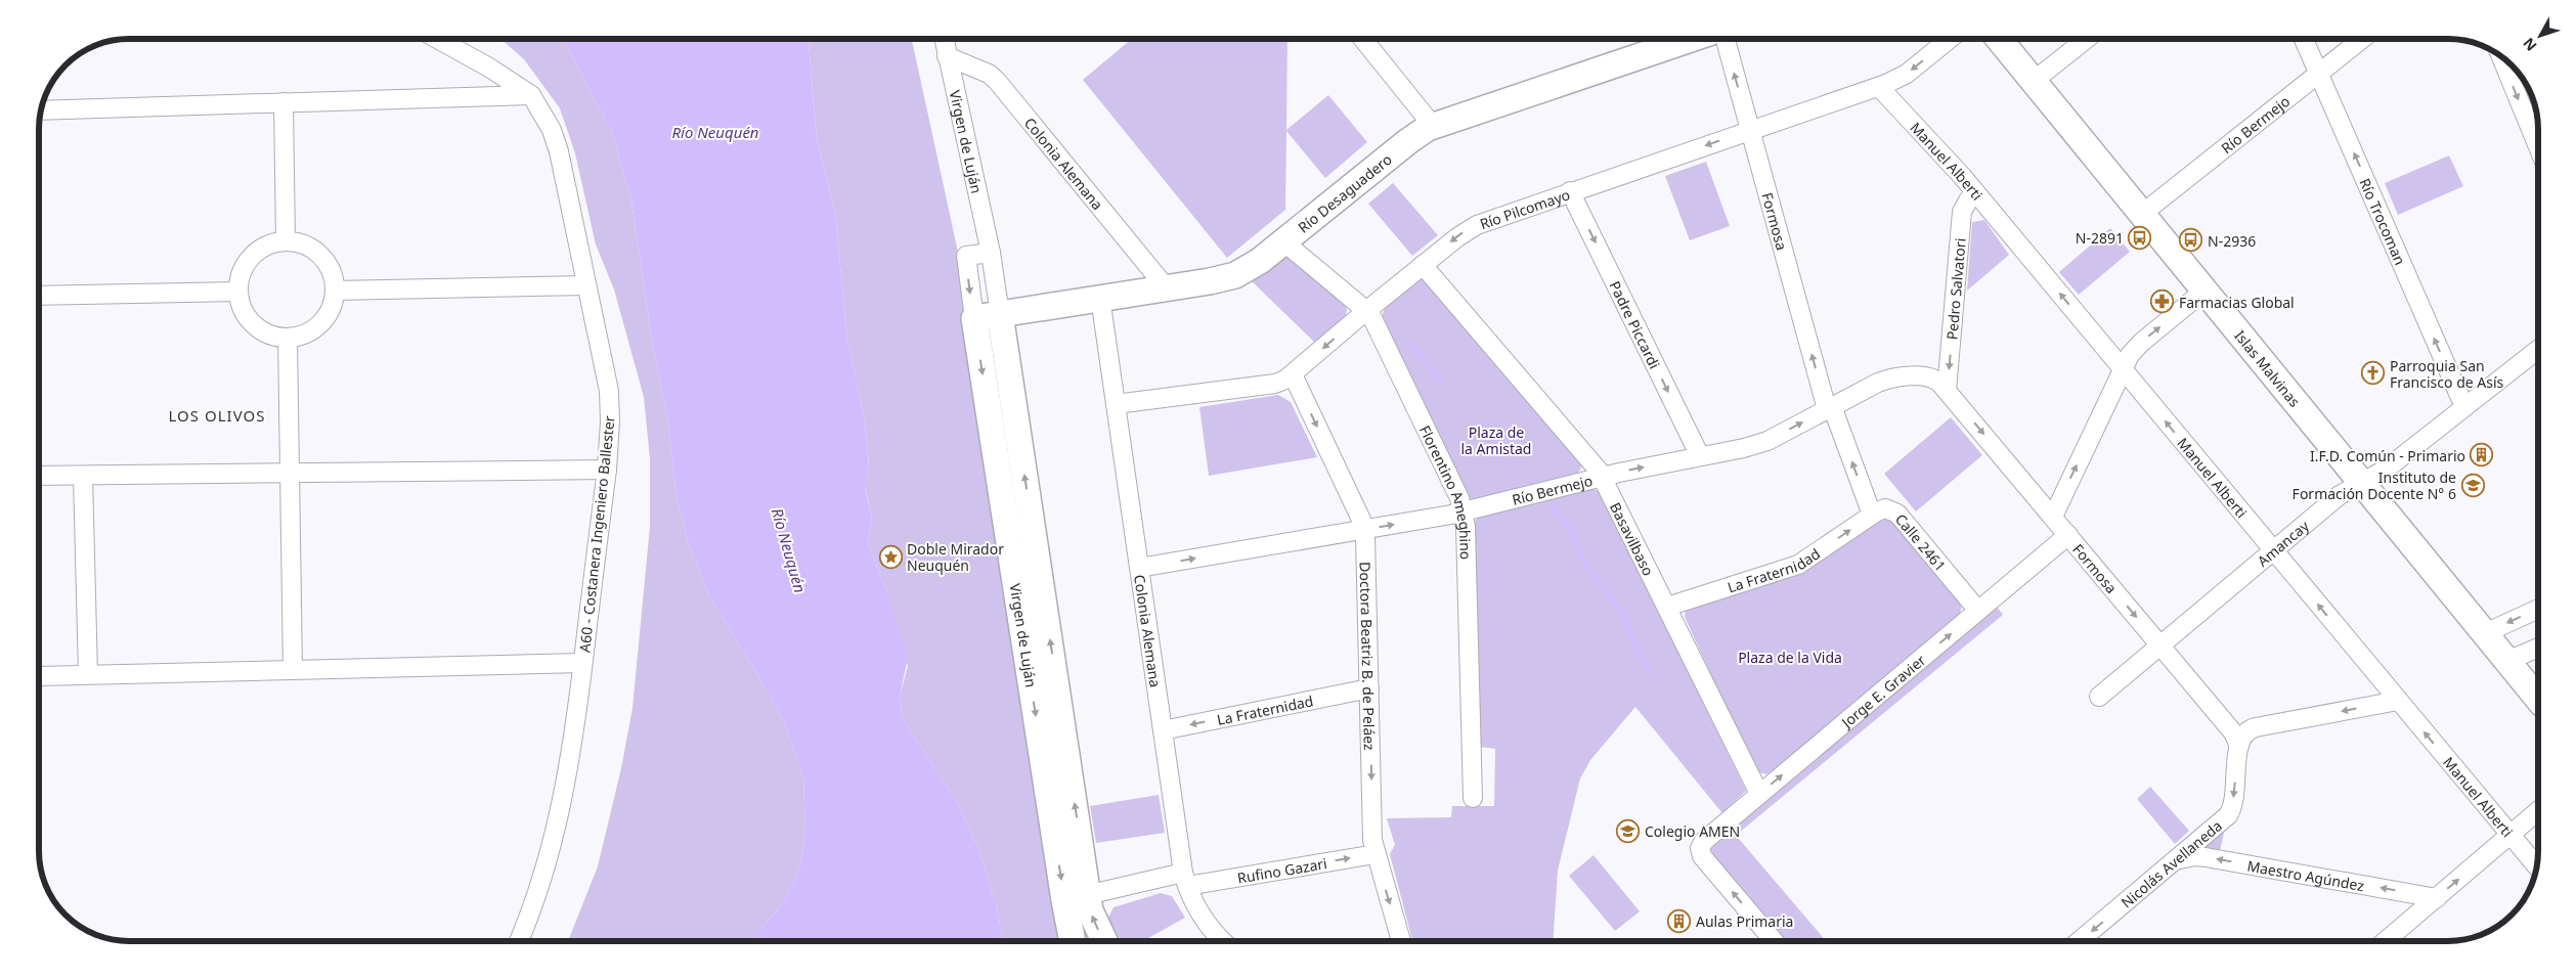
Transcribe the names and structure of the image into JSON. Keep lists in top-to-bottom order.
{
  "streets": {
    "street": [
      "Río Bermejo",
      "Virgen de Luján",
      "Manuel Alberti",
      "Colonia Alemana",
      "Río Desaguadero",
      "Río Pilcomayo",
      "Formosa",
      "Río Trocoman",
      "Pedro Salvatori",
      "Padre Piccardi",
      "Islas Malvinas",
      "Florentino Ameghino",
      "A60 - Costanera Ingeniero Ballester",
      "Basavilbaso",
      "Calle 2461",
      "Amancay",
      "La Fraternidad",
      "Doctora Beatriz B. de Peláez",
      "Jorge E. Gravier",
      "Nicolás Avellaneda",
      "Rufino Gazari",
      "Maestro Agúndez"
    ]
  },
  "crossings": [
    ["Río Bermejo", "Colonia Alemana"],
    ["Río Bermejo", "Formosa"],
    ["Río Bermejo", "Río Trocoman"],
    ["Río Bermejo", "Pedro Salvatori"],
    ["Río Bermejo", "Padre Piccardi"],
    ["Río Bermejo", "Islas Malvinas"],
    ["Río Bermejo", "Florentino Ameghino"],
    ["Río Bermejo", "Basavilbaso"],
    ["Río Bermejo", "Doctora Beatriz B. de Peláez"],
    ["Virgen de Luján", "Colonia Alemana"],
    ["Virgen de Luján", "Río Desaguadero"],
    ["Virgen de Luján", "Rufino Gazari"],
    ["Manuel Alberti", "Río Pilcomayo"],
    ["Manuel Alberti", "Pedro Salvatori"],
    ["Manuel Alberti", "Amancay"],
    ["Colonia Alemana", "Río Desaguadero"],
    ["Colonia Alemana", "Río Pilcomayo"],
    ["Colonia Alemana", "La Fraternidad"],
    ["Colonia Alemana", "Rufino Gazari"],
    ["Río Desaguadero", "Florentino Ameghino"],
    ["Río Pilcomayo", "Formosa"],
    ["Río Pilcomayo", "Padre Piccardi"],
    ["Río Pilcomayo", "Florentino Ameghino"],
    ["Río Pilcomayo", "Basavilbaso"],
    ["Río Pilcomayo", "Doctora Beatriz B. de Peláez"],
    ["Formosa", "Pedro Salvatori"],
    ["Formosa", "Amancay"],
    ["Formosa", "Jorge E. Gravier"],
    ["Formosa", "Nicolás Avellaneda"],
    ["Río Trocoman", "Amancay"],
    ["Islas Malvinas", "Amancay"],
    ["Basavilbaso", "La Fraternidad"],
    ["Basavilbaso", "Jorge E. Gravier"],
    ["Calle 2461", "La Fraternidad"],
    ["Calle 2461", "Jorge E. Gravier"],
    ["La Fraternidad", "Doctora Beatriz B. de Peláez"],
    ["Doctora Beatriz B. de Peláez", "Rufino Gazari"],
    ["Nicolás Avellaneda", "Maestro Agúndez"]
  ],
  "one_way": [
    "Río Bermejo",
    "Manuel Alberti",
    "Río Pilcomayo",
    "Río Trocoman",
    "Pedro Salvatori",
    "Padre Piccardi",
    "Doctora Beatriz B. de Peláez",
    "Nicolás Avellaneda",
    "Rufino Gazari",
    "Maestro Agúndez"
  ],
  "districts": ["LOS OLIVOS"],
  "water": ["Río Neuquén"],
  "parks": ["Plaza de la Amistad", "Plaza de la Vida"],
  "places": {
    "bus stop": ["N-2891", "N-2936"],
    "pharmacy": ["Farmacias Global"],
    "church": ["Parroquia San Francisco de Asís"],
    "building": ["I.F.D. Común - Primario", "Aulas Primaria"],
    "school or university": ["Instituto de Formación Docente N° 6", "Colegio AMEN"],
    "place": ["Doble Mirador Neuquén"]
  },
  "north": "bottom left"
}
